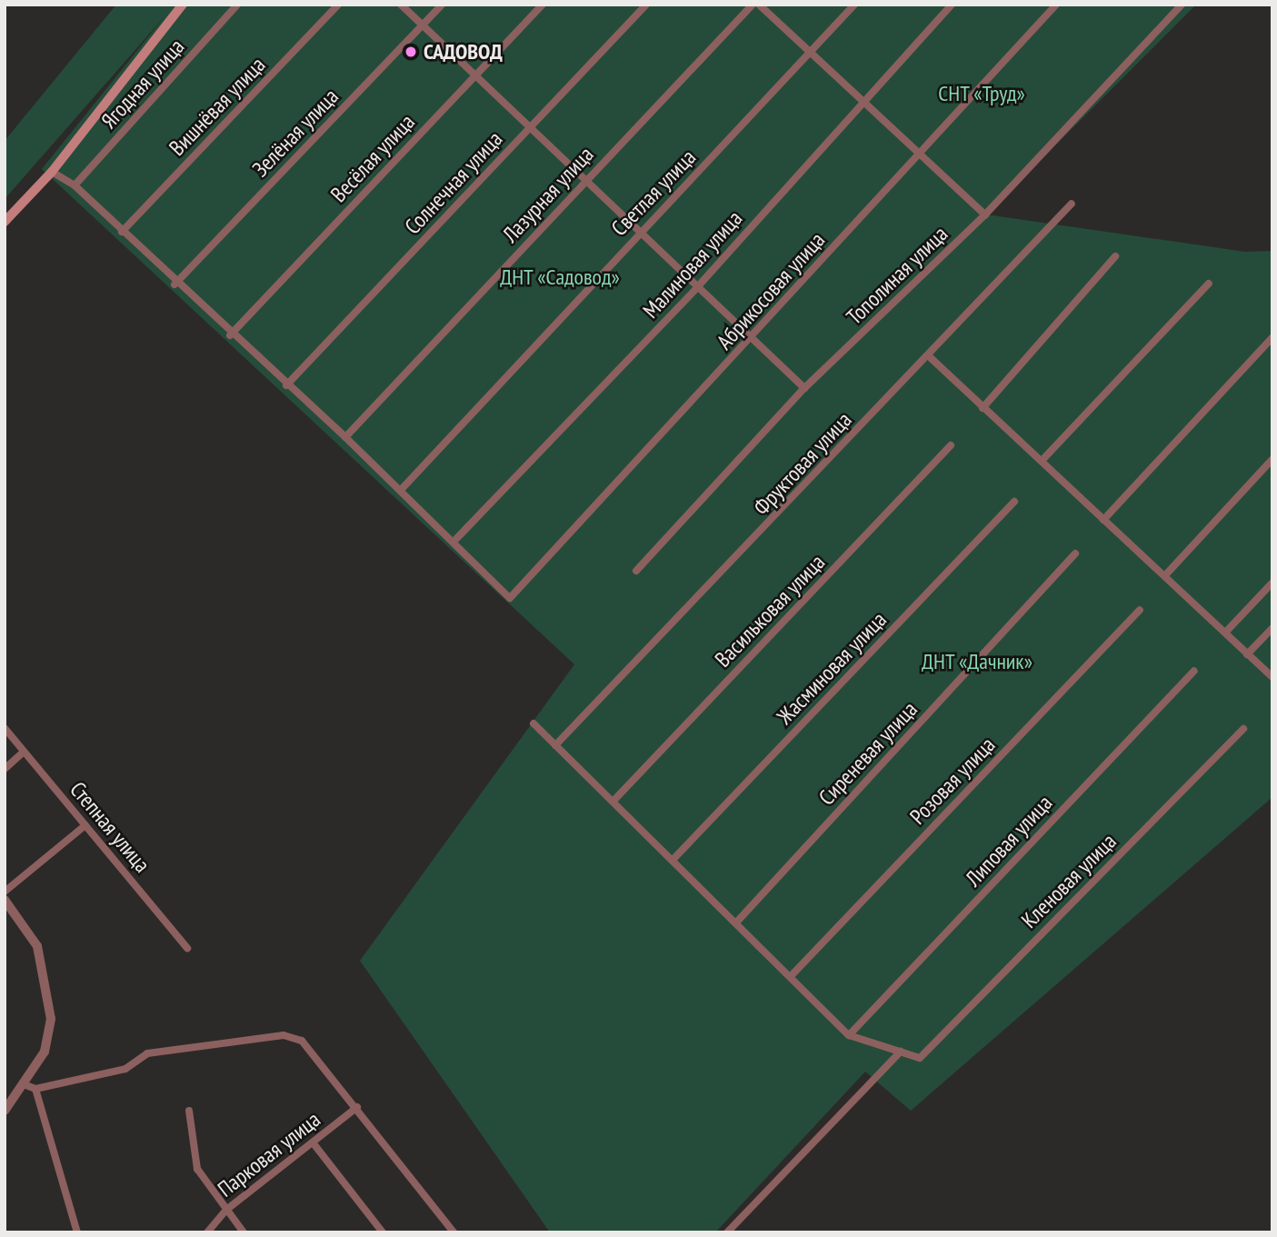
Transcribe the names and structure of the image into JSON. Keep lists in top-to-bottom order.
{
  "streets": {
    "street": [
      "Ягодная улица",
      "Вишнёвая улица",
      "Зелёная улица",
      "Весёлая улица",
      "Солнечная улица",
      "Светлая улица",
      "Лазурная улица",
      "Малиновая улица",
      "Тополиная улица",
      "Абрикосовая улица",
      "Фруктовая улица",
      "Васильковая улица",
      "Жасминовая улица",
      "Сиреневая улица",
      "Розовая улица",
      "Степная улица",
      "Липовая улица",
      "Кленовая улица",
      "Парковая улица"
    ]
  },
  "crossings": [
    ["Малиновая улица", "Абрикосовая улица"]
  ],
  "parks": ["СНТ «Труд»", "ДНТ «Садовод»", "ДНТ «Дачник»"],
  "places": ["САДОВОД"]
}
